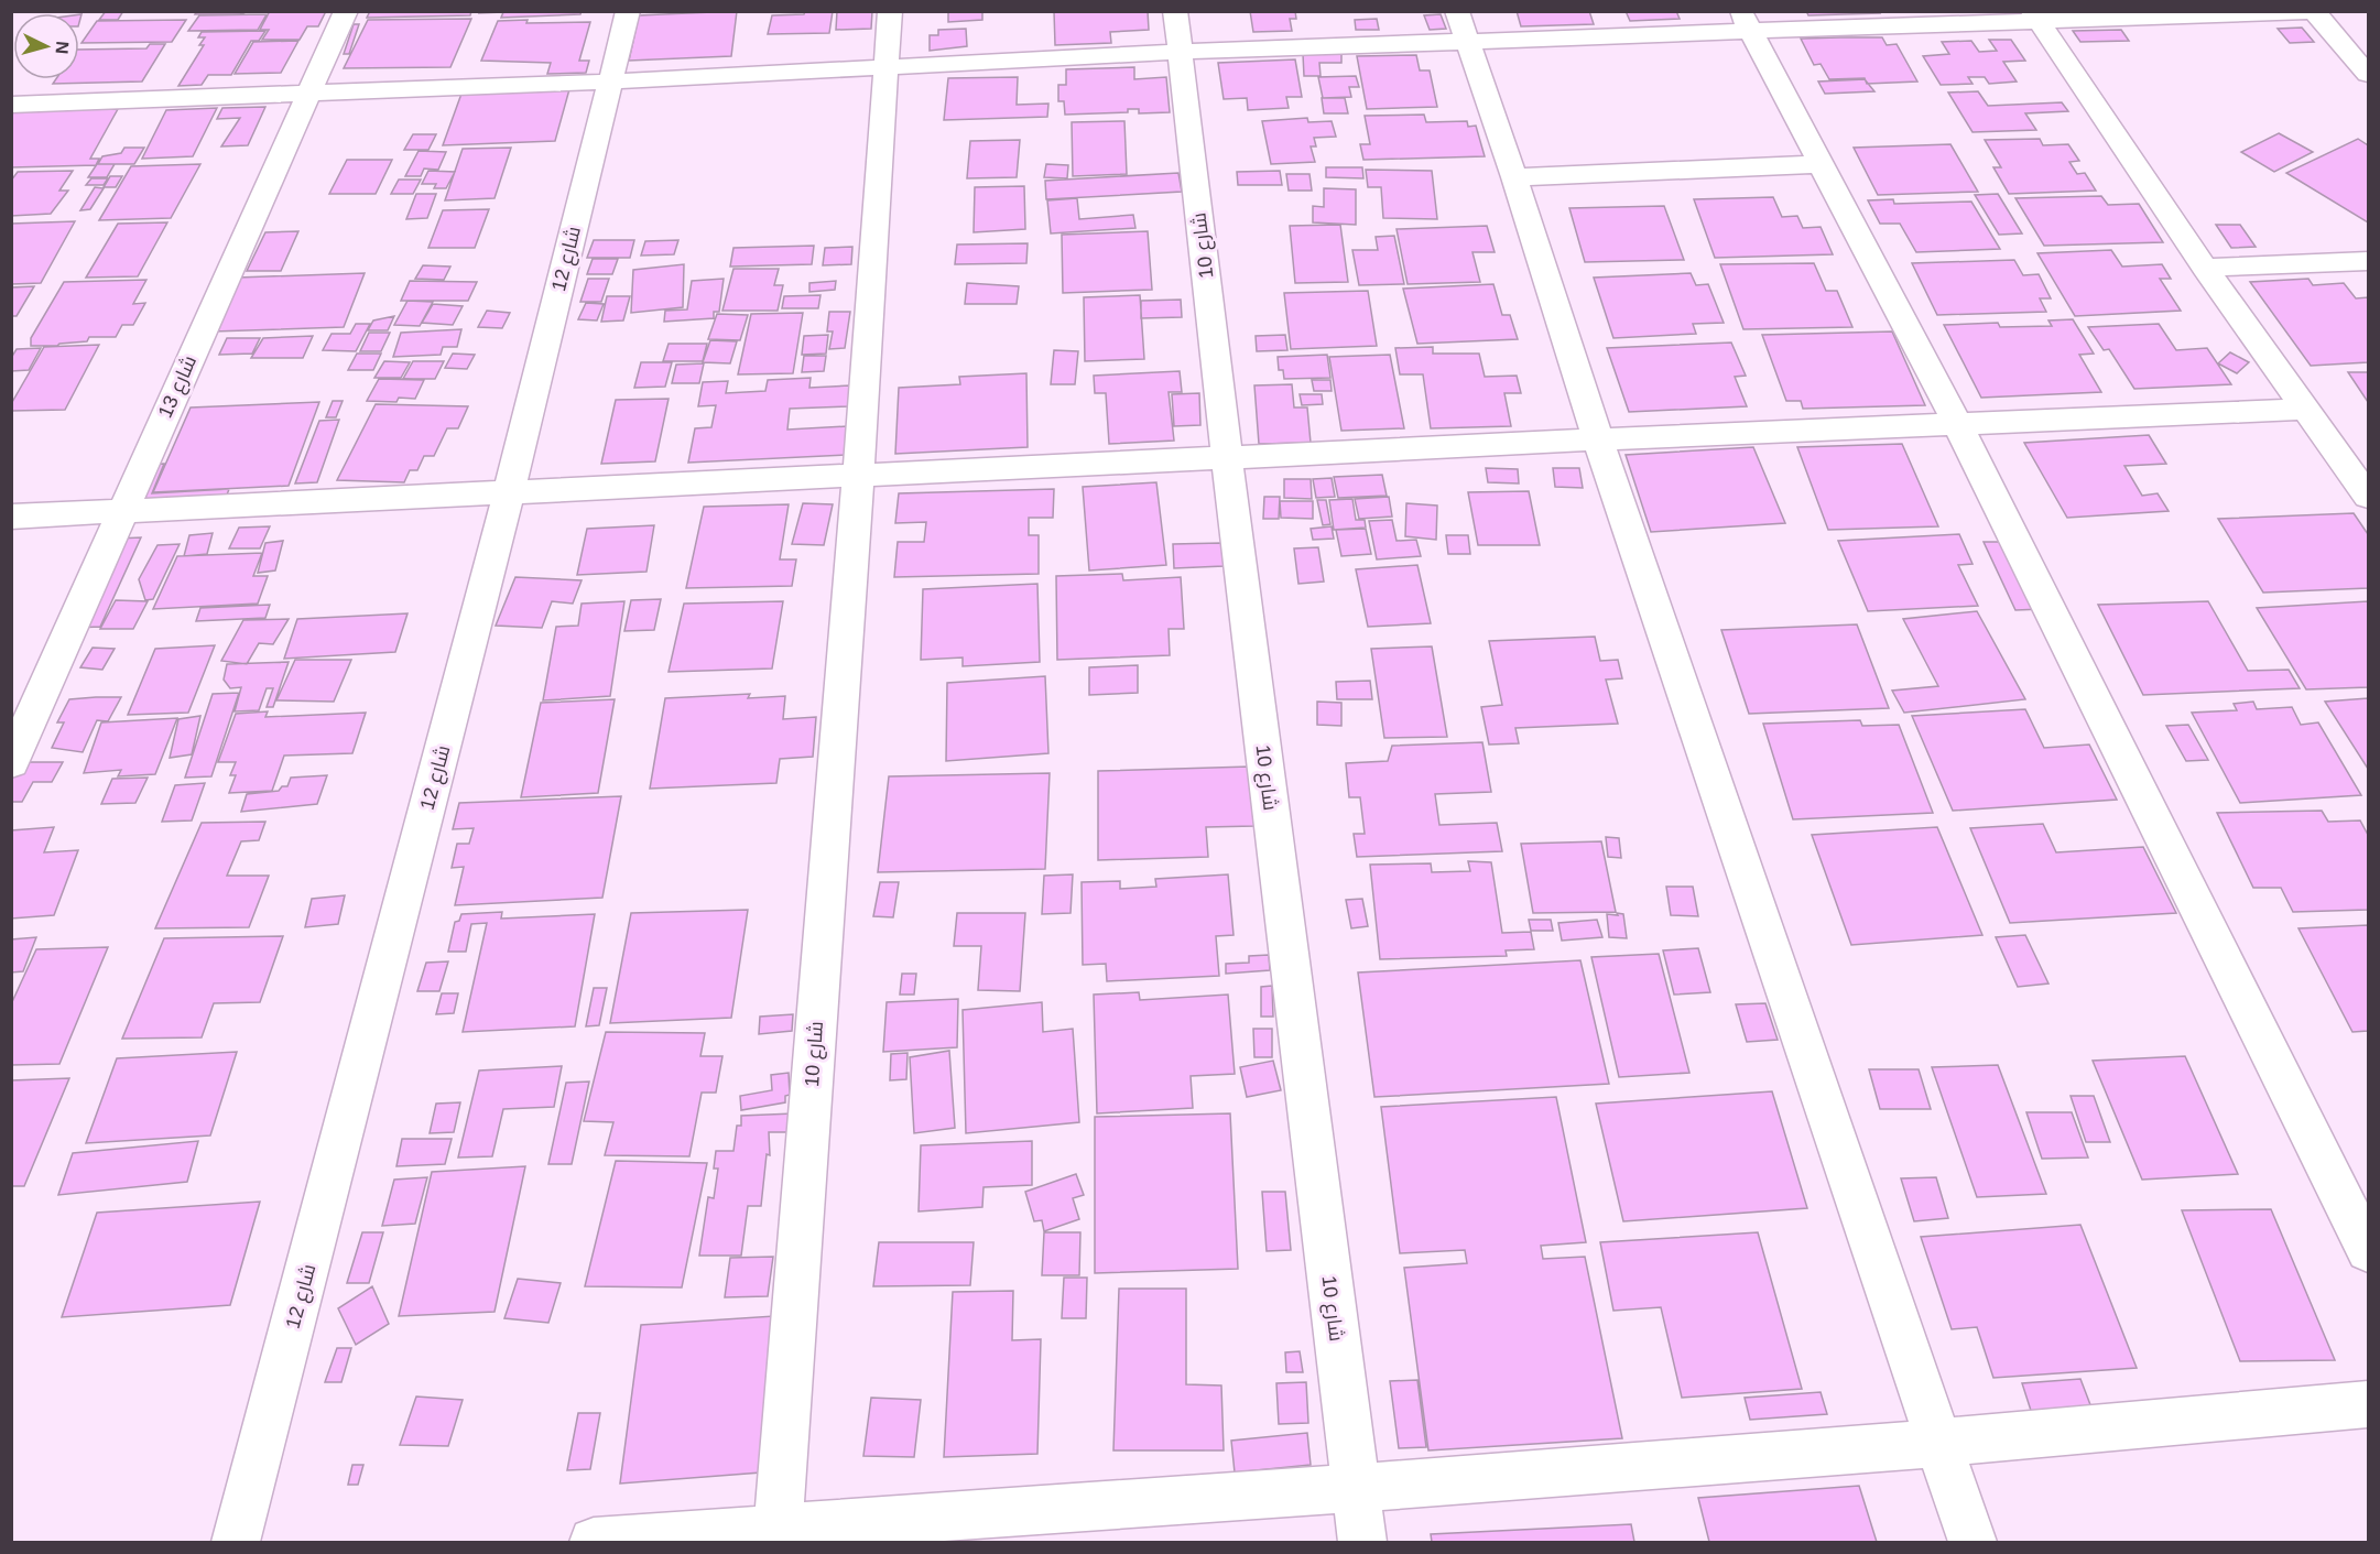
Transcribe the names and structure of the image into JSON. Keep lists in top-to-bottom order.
{
  "streets": {
    "street": ["شارع 10", "شارع 12", "شارع 13"]
  },
  "north": "right"
}
